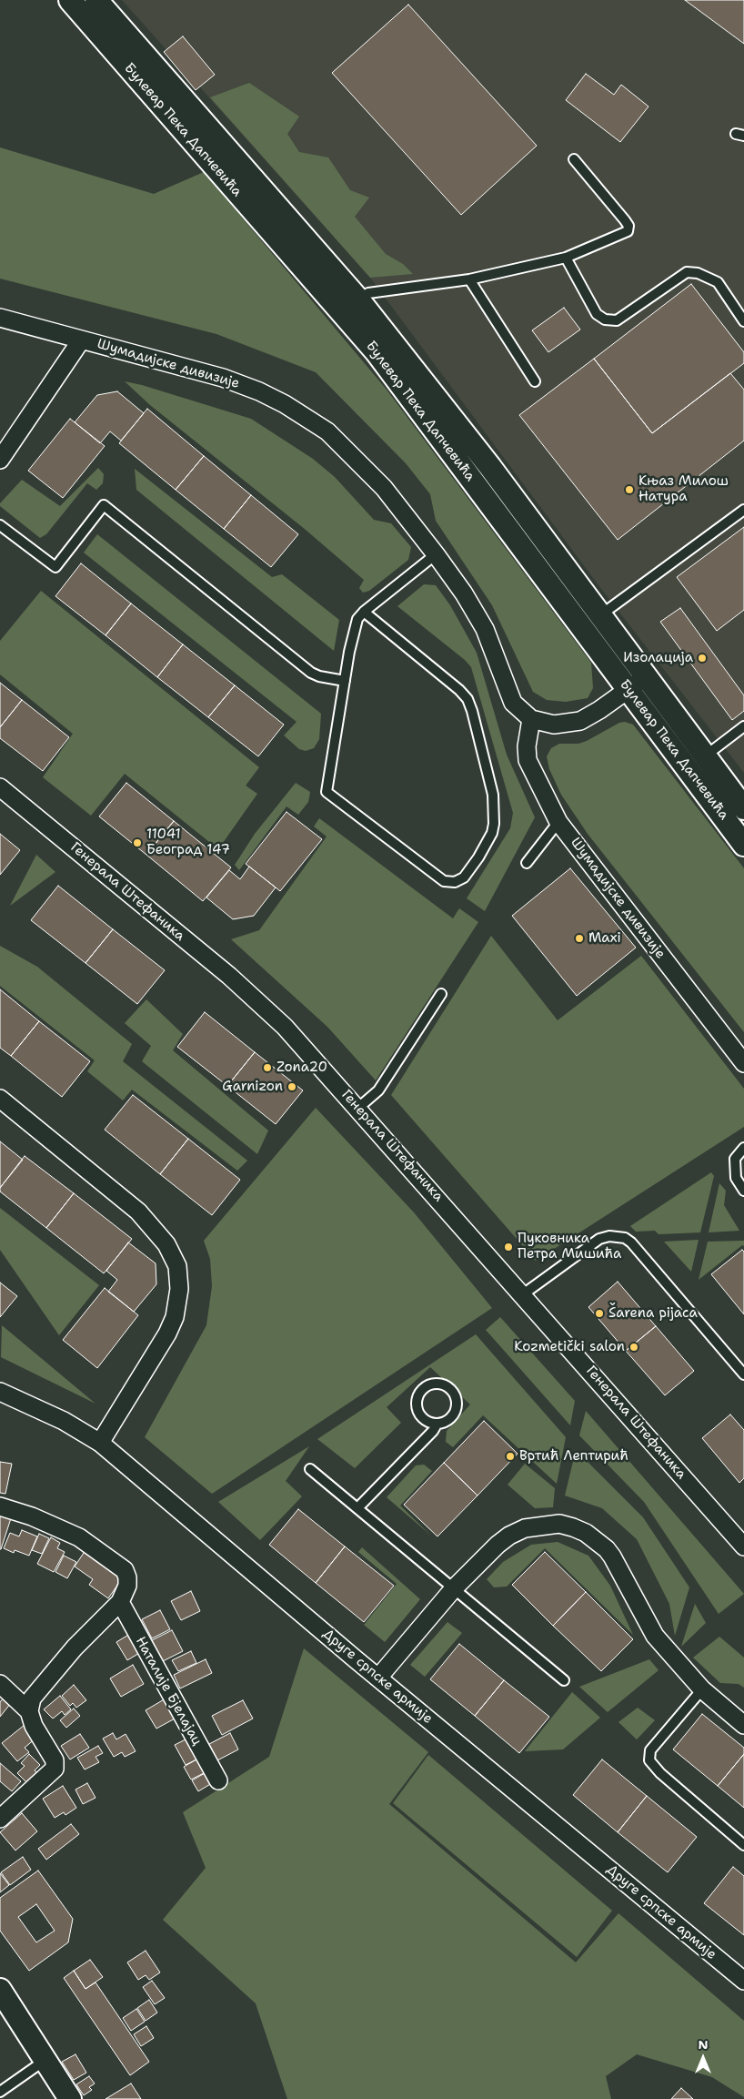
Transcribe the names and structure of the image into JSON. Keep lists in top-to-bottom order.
{
  "streets": {
    "street": [
      "Булевар Пека Дапчевића",
      "Шумадијске дивизије",
      "Генерала Штефаника",
      "Друге српске армије",
      "Наталије Бјелајац"
    ]
  },
  "crossings": [
    ["Булевар Пека Дапчевића", "Шумадијске дивизије"]
  ],
  "places": [
    "Књаз Милош Натура",
    "Изолација",
    "11041 Београд 147",
    "Maxi",
    "Zona20",
    "Garnizon",
    "Пуковника Петра Мишића",
    "Šarena pijaca",
    "Kozmetički salon",
    "Вртић Лептирић"
  ],
  "north": "top"
}
